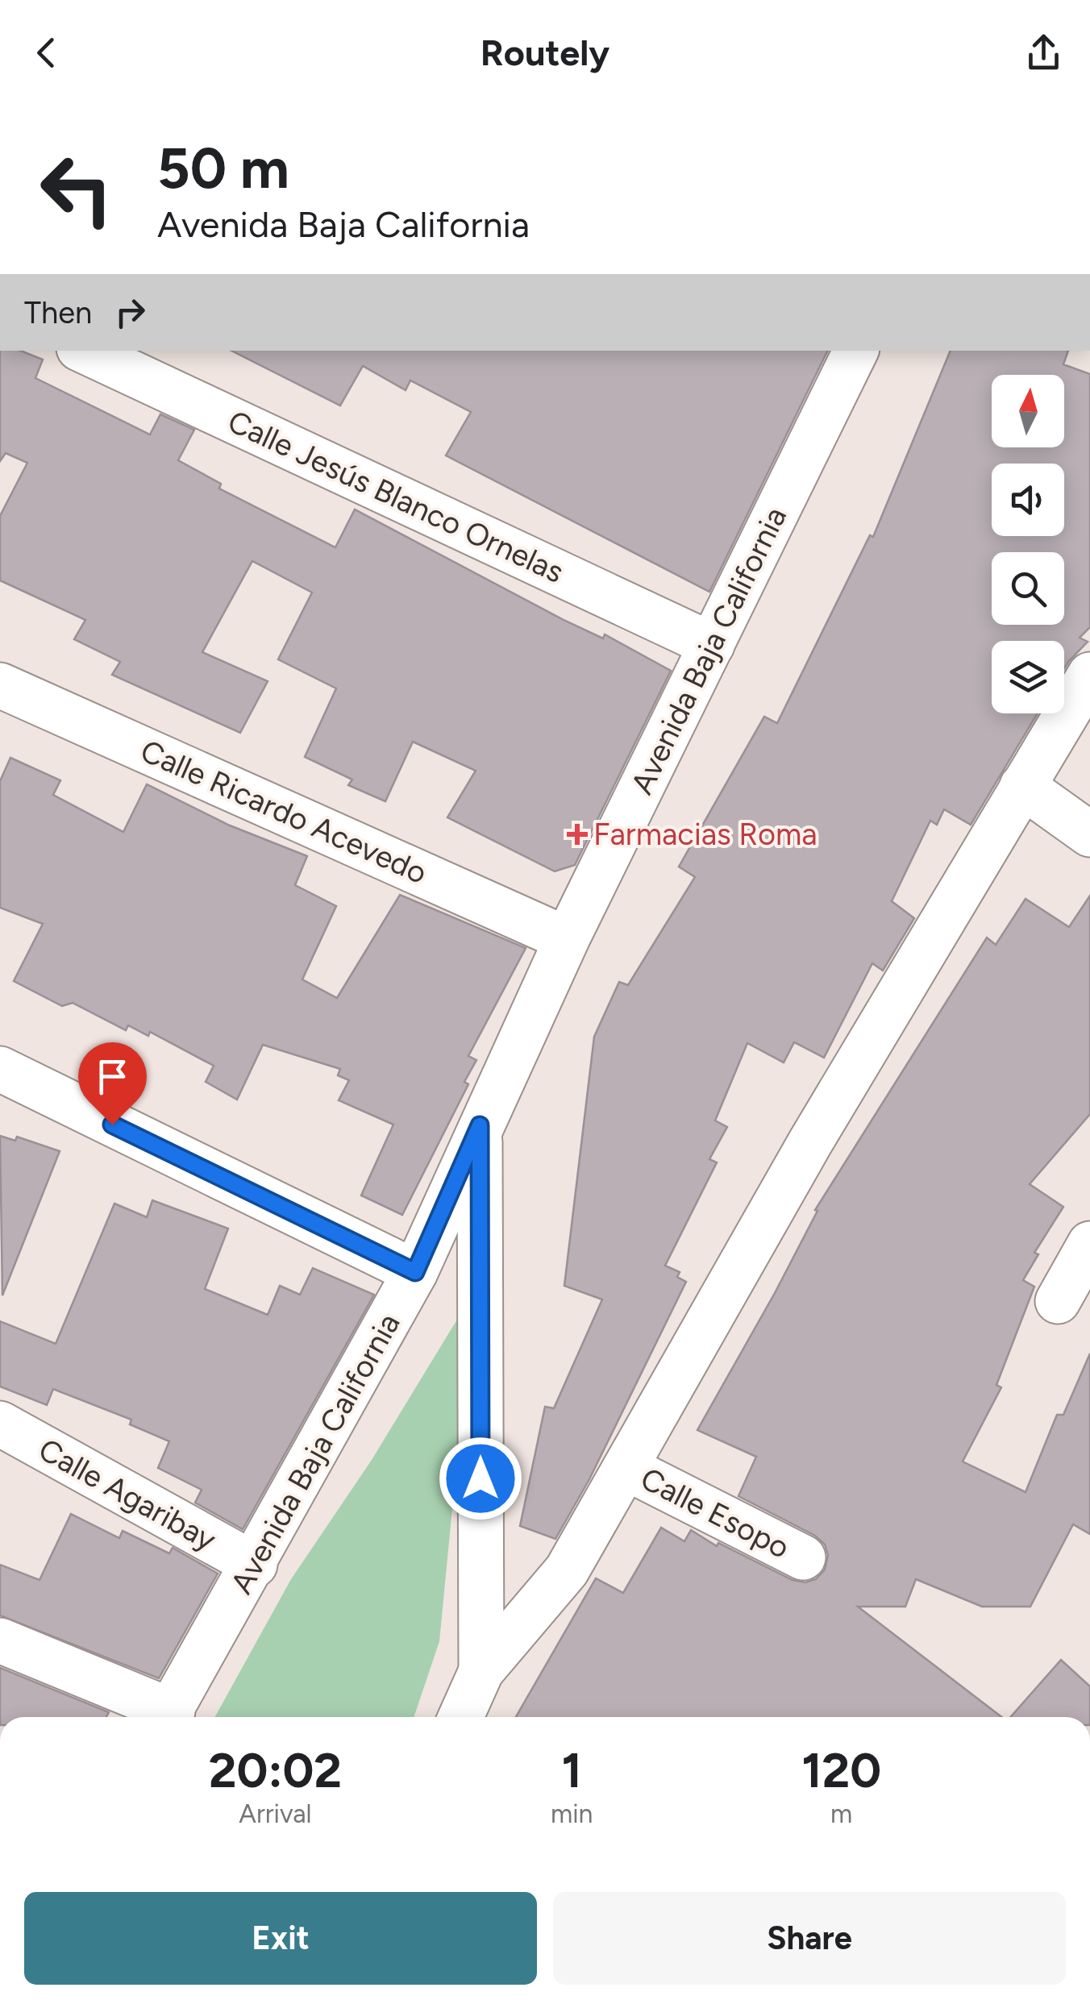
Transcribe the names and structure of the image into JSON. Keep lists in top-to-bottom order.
{
  "streets": {
    "main road": [
      "Calle Jesús Blanco Ornelas",
      "Avenida Baja California",
      "Calle Ricardo Acevedo",
      "Calle Agaribay",
      "Calle Esopo"
    ]
  },
  "crossings": [
    ["Calle Jesús Blanco Ornelas", "Avenida Baja California"],
    ["Avenida Baja California", "Calle Ricardo Acevedo"],
    ["Avenida Baja California", "Calle Agaribay"]
  ],
  "places": {
    "health": ["Farmacias Roma"]
  },
  "north": "top",
  "page": {
    "header": "Routely",
    "turn": ["50 m", "Avenida Baja California"],
    "then": "Then",
    "eta": [
      "20:02",
      "Arrival",
      "1",
      "min",
      "120",
      "m"
    ],
    "buttons": ["Exit", "Share"]
  }
}
